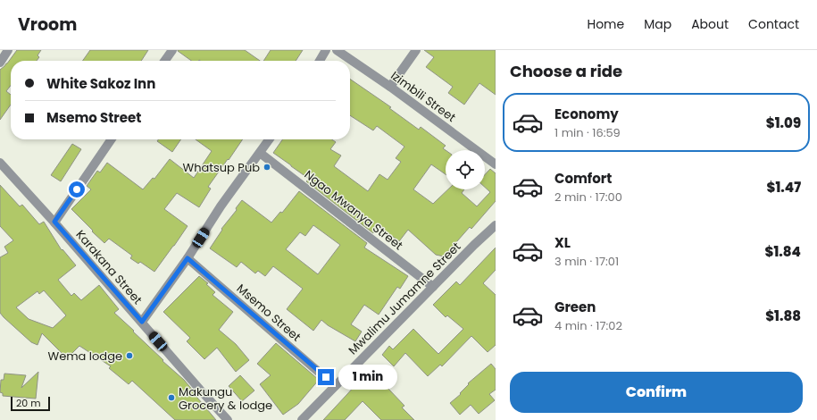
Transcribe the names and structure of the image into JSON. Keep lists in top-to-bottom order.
{
  "streets": {
    "street": [
      "Izimbili Street",
      "Ngao Mwanya Street",
      "Karakana Street",
      "Mwalimu Jumamne Street",
      "Msemo Street"
    ]
  },
  "crossings": [
    ["Ngao Mwanya Street", "Mwalimu Jumamne Street"],
    ["Mwalimu Jumamne Street", "Msemo Street"]
  ],
  "places": ["Whatsup Pub", "Wema lodge", "Makungu Grocery & lodge"],
  "scale_bar": "20 m",
  "page": {
    "header": "Vroom",
    "nav": [
      "Home",
      "Map",
      "About",
      "Contact"
    ],
    "heading": "Choose a ride",
    "banner": ["White Sakoz Inn", "Msemo Street"],
    "list": [
      {
        "name": "Economy",
        "note": "1 min · 16:59",
        "value": "$1.09"
      },
      {
        "name": "Comfort",
        "note": "2 min · 17:00",
        "value": "$1.47"
      },
      {
        "name": "XL",
        "note": "3 min · 17:01",
        "value": "$1.84"
      },
      {
        "name": "Green",
        "note": "4 min · 17:02",
        "value": "$1.88"
      }
    ],
    "bubble": "1 min",
    "buttons": "Confirm",
    "scale": "20 m"
  }
}
